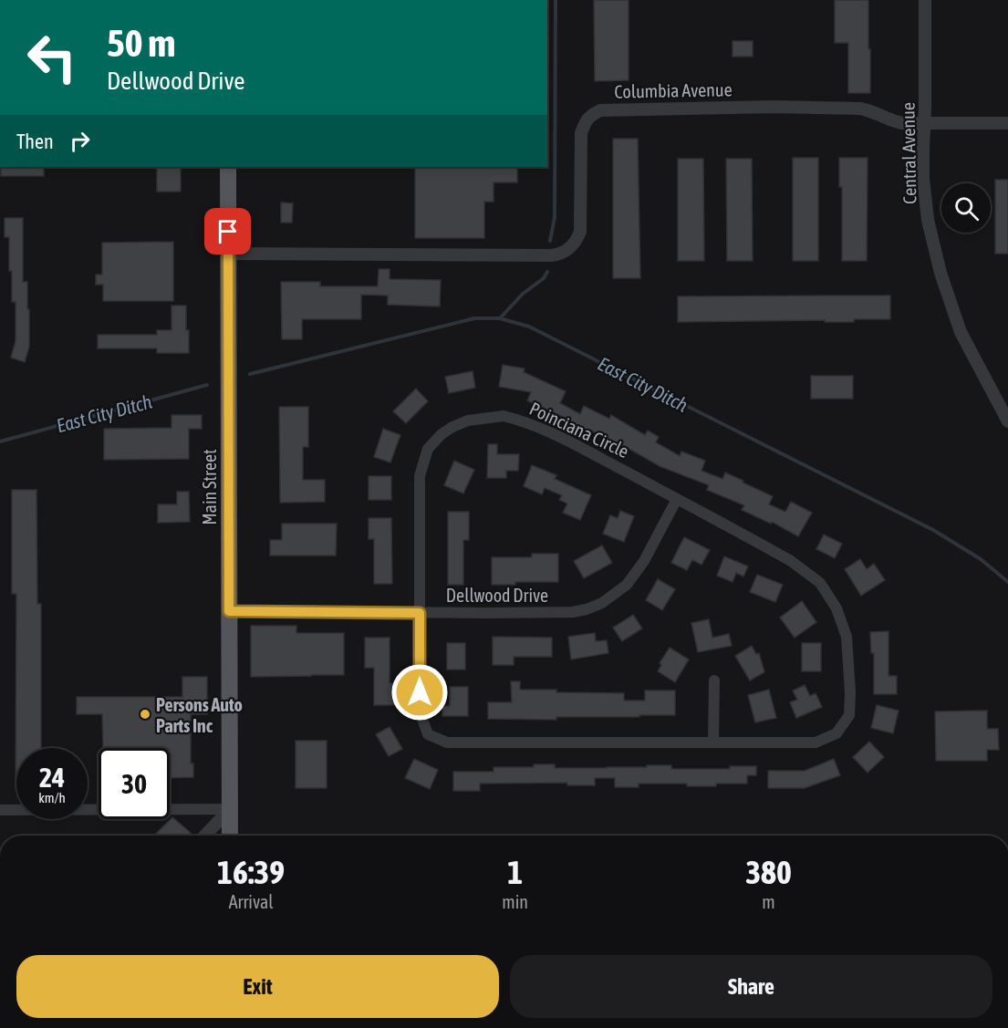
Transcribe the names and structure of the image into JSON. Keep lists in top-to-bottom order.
{
  "streets": {
    "main road": ["Main Street"],
    "street": [
      "Columbia Avenue",
      "Central Avenue",
      "Poinciana Circle",
      "Dellwood Drive"
    ]
  },
  "crossings": [
    ["Columbia Avenue", "Central Avenue"],
    ["Columbia Avenue", "Main Street"],
    ["Poinciana Circle", "Dellwood Drive"],
    ["Main Street", "Dellwood Drive"]
  ],
  "water": ["East City Ditch"],
  "places": ["Persons Auto Parts Inc"],
  "page": {
    "turn": ["50 m", "Dellwood Drive"],
    "then": "Then",
    "speed": "24 km/h",
    "limit": "30",
    "eta": [
      "16:39",
      "Arrival",
      "1",
      "min",
      "380",
      "m"
    ],
    "buttons": ["Exit", "Share"]
  }
}
